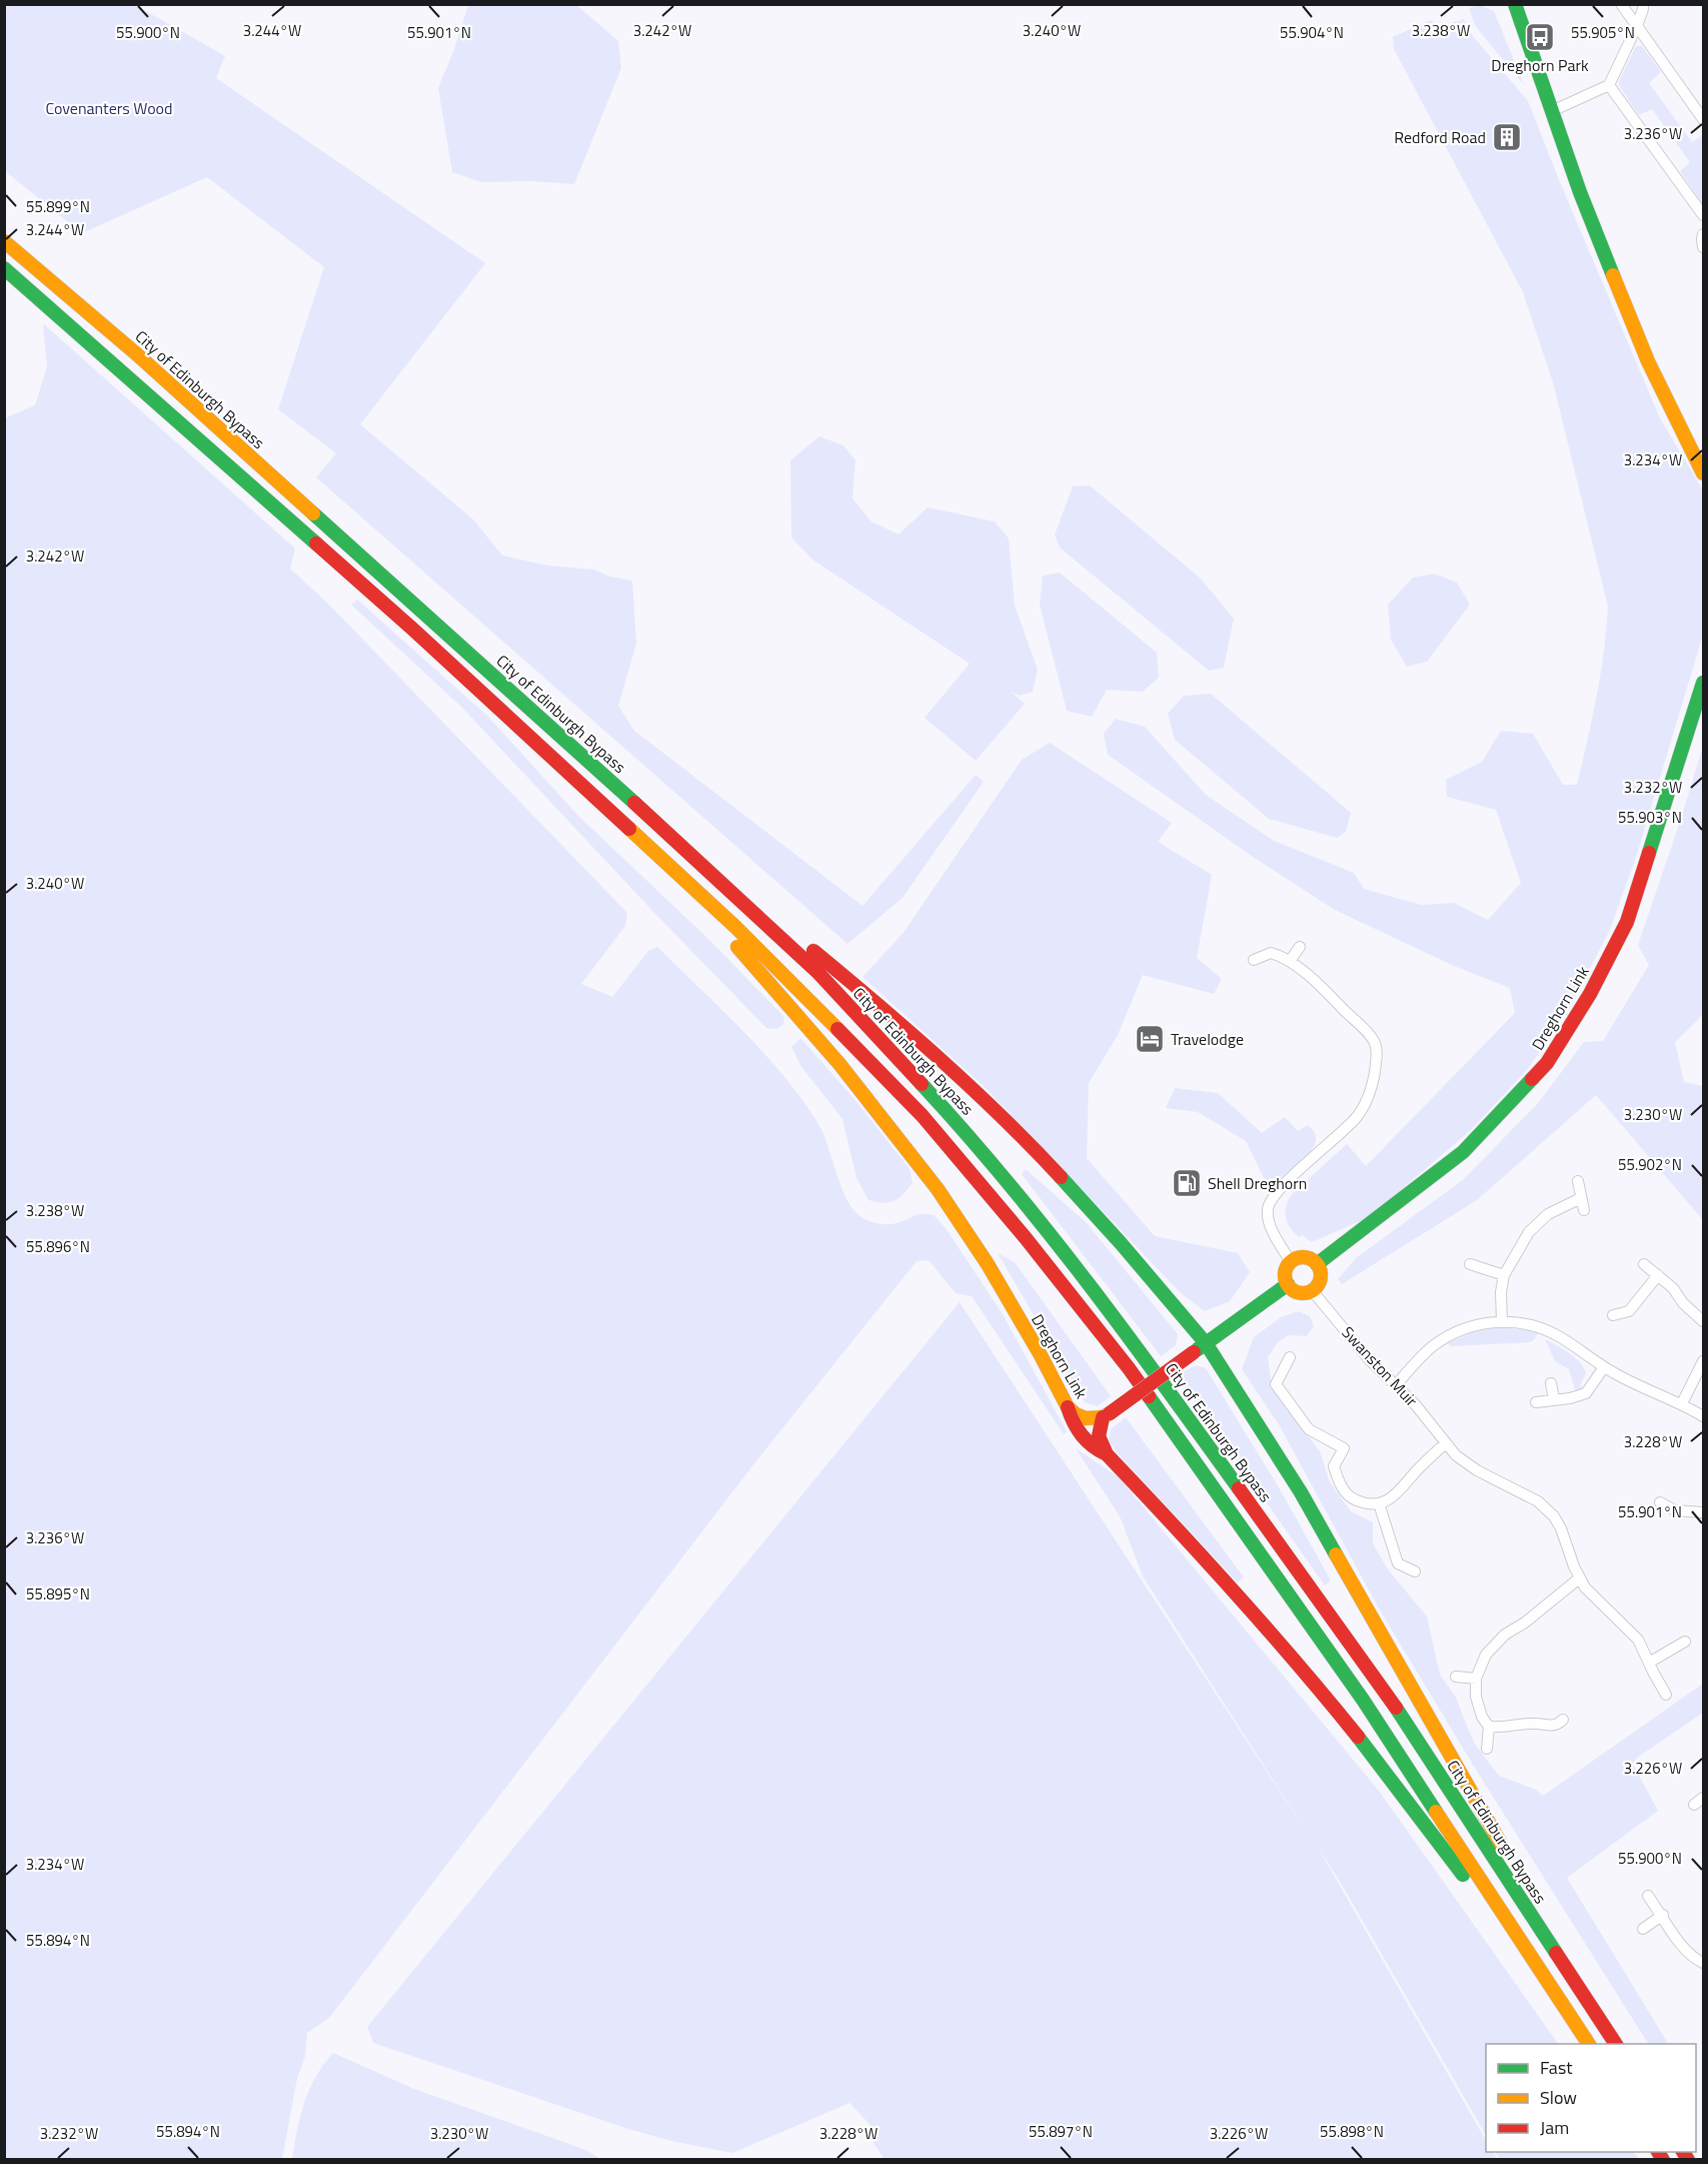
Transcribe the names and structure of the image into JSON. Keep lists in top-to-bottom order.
{
  "streets": {
    "main road": ["City of Edinburgh Bypass", "Dreghorn Link"],
    "street": ["Swanston Muir"]
  },
  "crossings": [
    ["Dreghorn Link", "Swanston Muir"]
  ],
  "parks": ["Covenanters Wood"],
  "places": {
    "bus stop": ["Dreghorn Park"],
    "building": ["Redford Road"],
    "hotel": ["Travelodge"],
    "fuel station": ["Shell Dreghorn"]
  },
  "legend": ["Fast", "Slow", "Jam"],
  "coordinates": [
    "3.244°W",
    "3.240°W",
    "3.238°W",
    "3.242°W",
    "55.905°N",
    "55.900°N",
    "55.901°N",
    "55.904°N",
    "3.236°W",
    "55.899°N",
    "3.234°W",
    "3.232°W",
    "55.903°N",
    "3.230°W",
    "55.902°N",
    "55.896°N",
    "3.228°W",
    "55.895°N",
    "3.226°W",
    "55.894°N",
    "55.897°N",
    "55.898°N"
  ]
}
